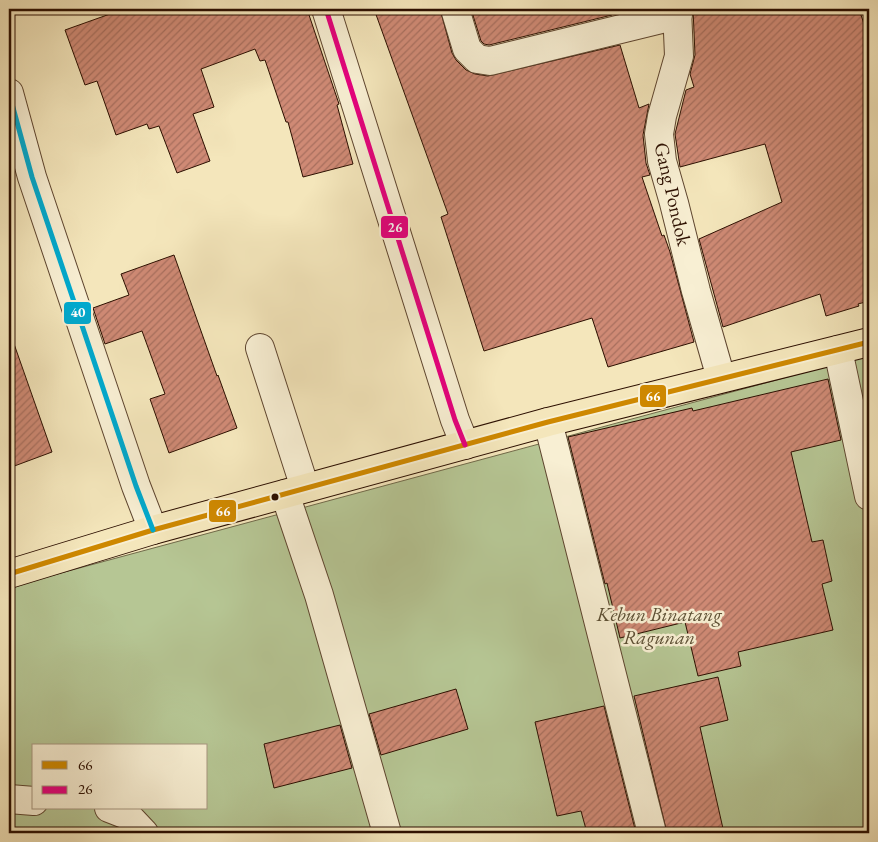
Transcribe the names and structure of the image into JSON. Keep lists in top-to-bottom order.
{
  "streets": {
    "street": ["Gang Pondok"]
  },
  "parks": ["Kebun Binatang Ragunan"],
  "lines": ["transit line 26", "transit line 40", "transit line 66"],
  "legend": ["66", "26"]
}
